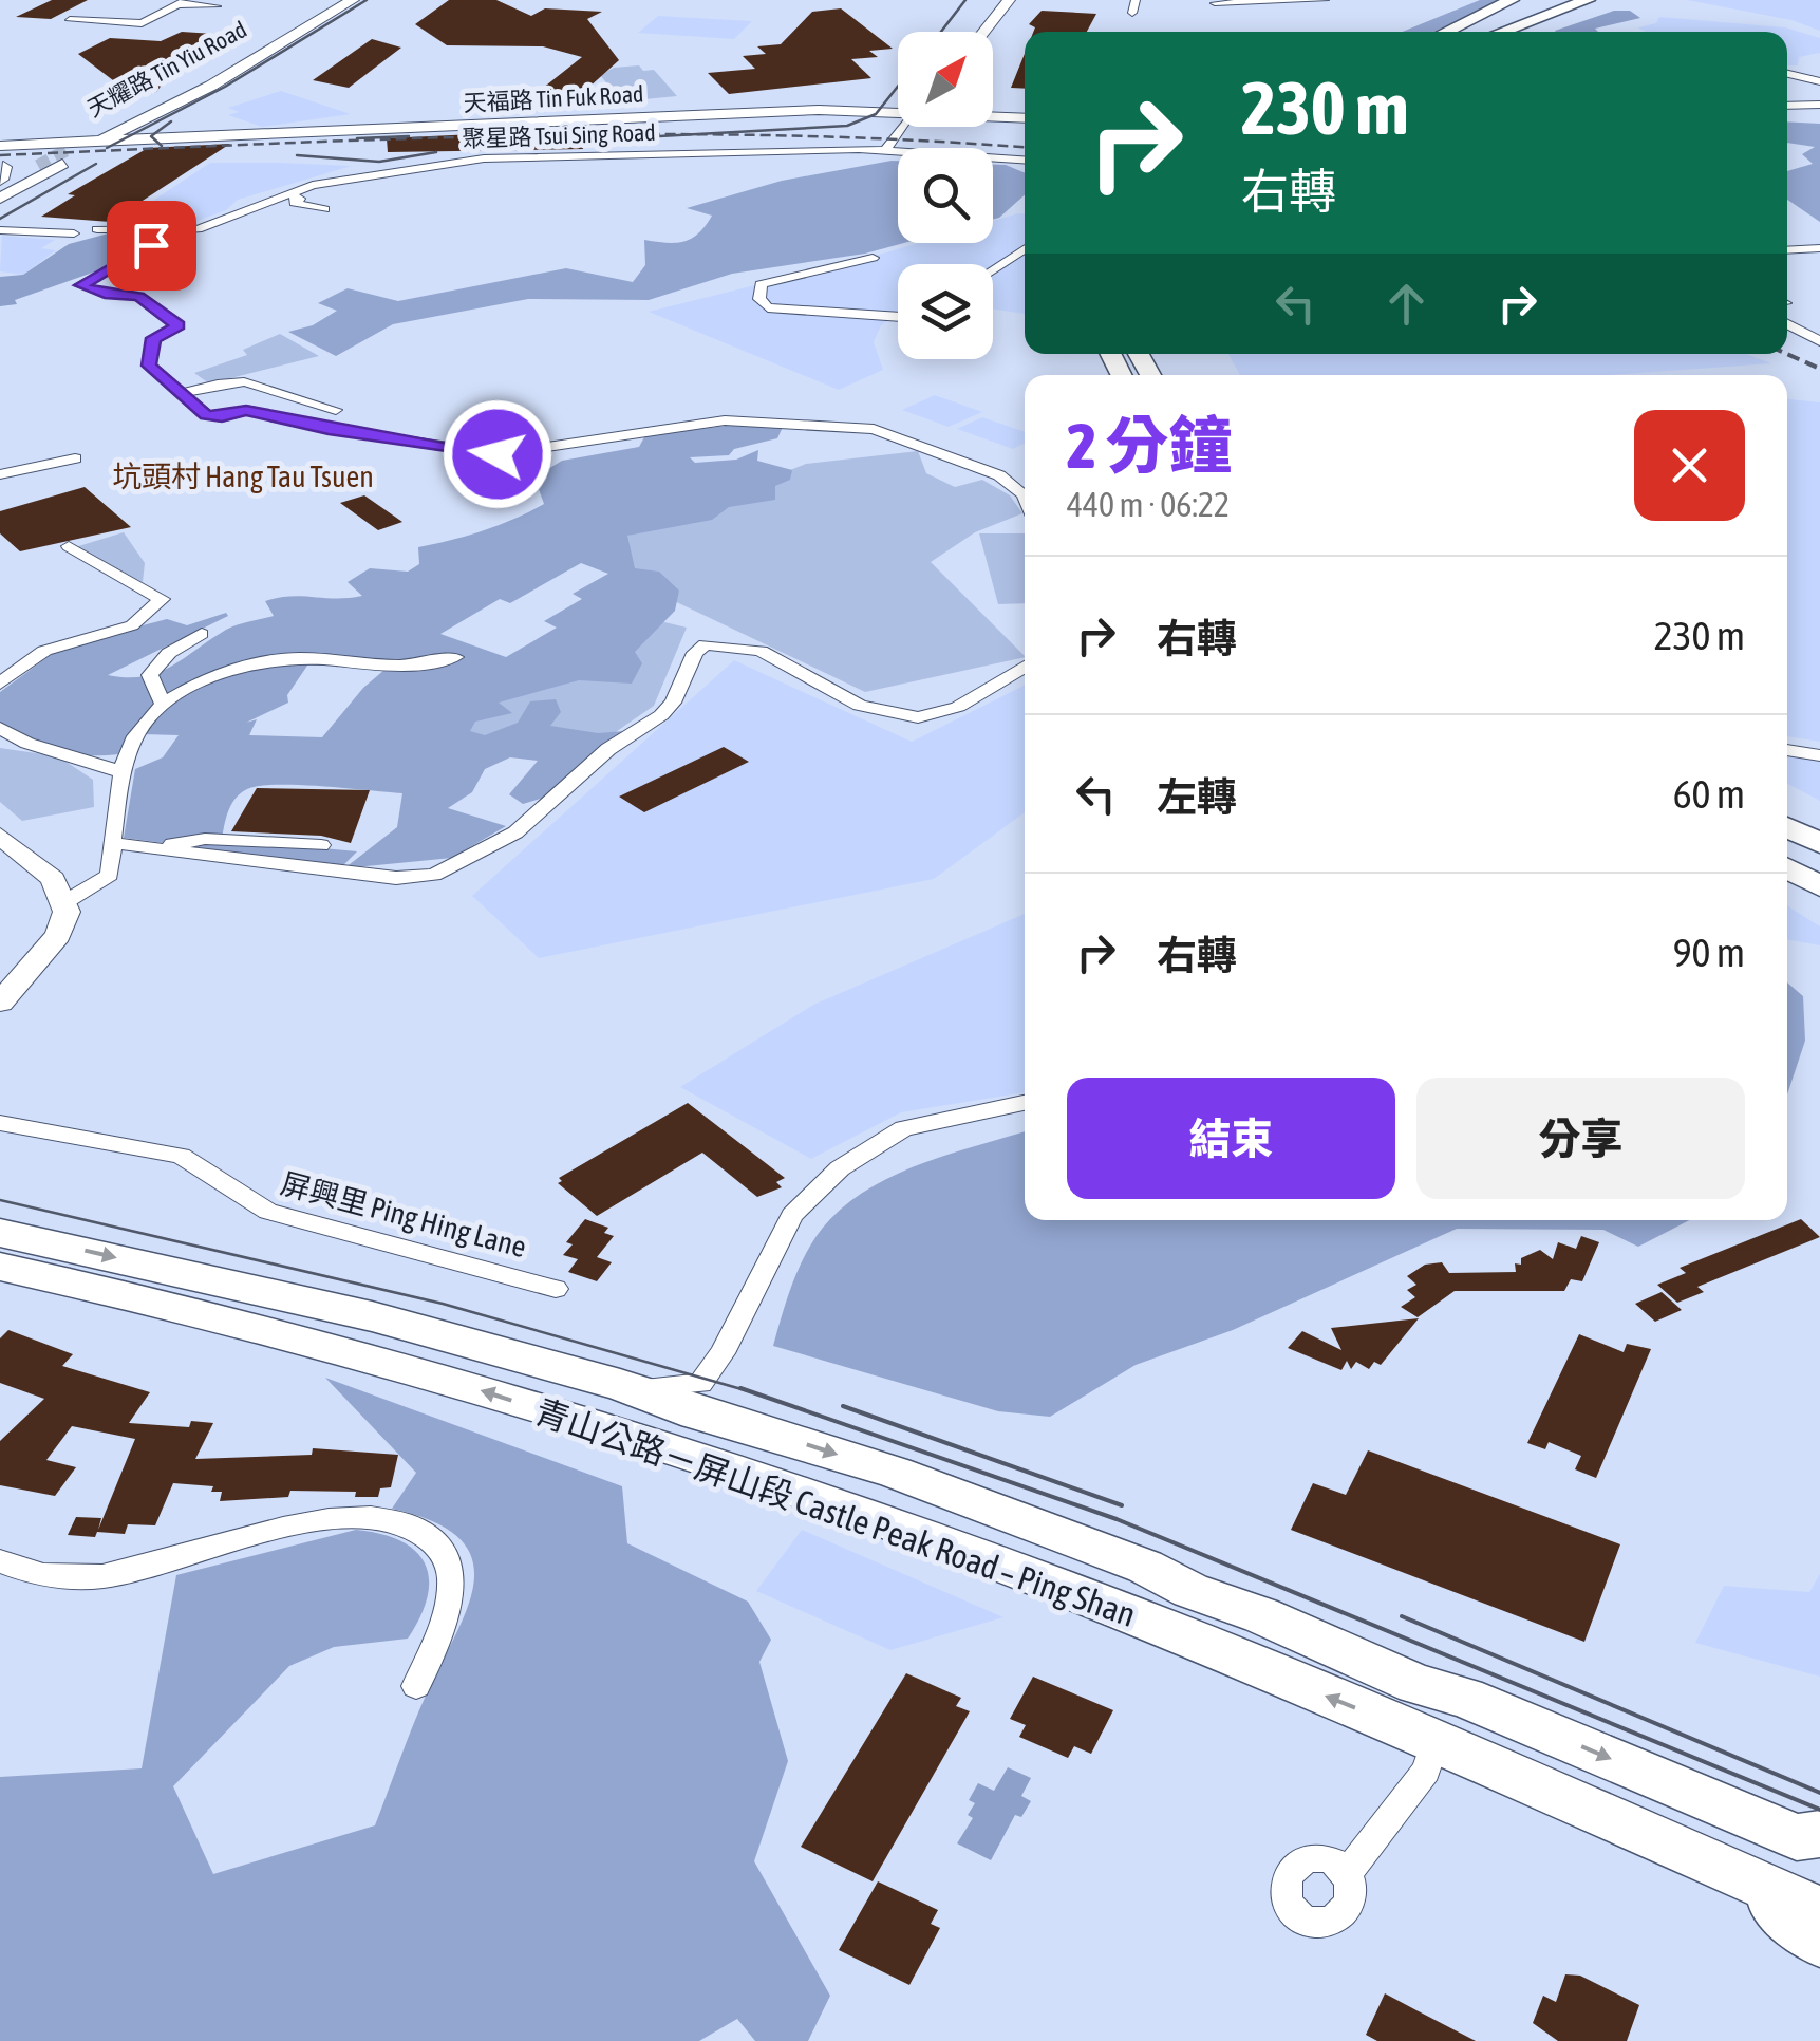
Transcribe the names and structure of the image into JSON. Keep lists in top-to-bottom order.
{
  "streets": {
    "main road": ["天耀路 Tin Yiu Road", "天福路 Tin Fuk Road", "青山公路－屏山段 Castle Peak Road – Ping Shan"],
    "street": ["聚星路 Tsui Sing Road", "屏興里 Ping Hing Lane"]
  },
  "crossings": [
    ["天耀路 Tin Yiu Road", "天福路 Tin Fuk Road"]
  ],
  "districts": ["坑頭村 Hang Tau Tsuen"],
  "north": "top right",
  "page": {
    "turn": ["230 m", "右轉"],
    "heading": ["2 分鐘", "440 m · 06:22"],
    "list": [
      {
        "name": "右轉",
        "value": "230 m"
      },
      {
        "name": "左轉",
        "value": "60 m"
      },
      {
        "name": "右轉",
        "value": "90 m"
      }
    ],
    "buttons": ["結束", "分享"]
  }
}
